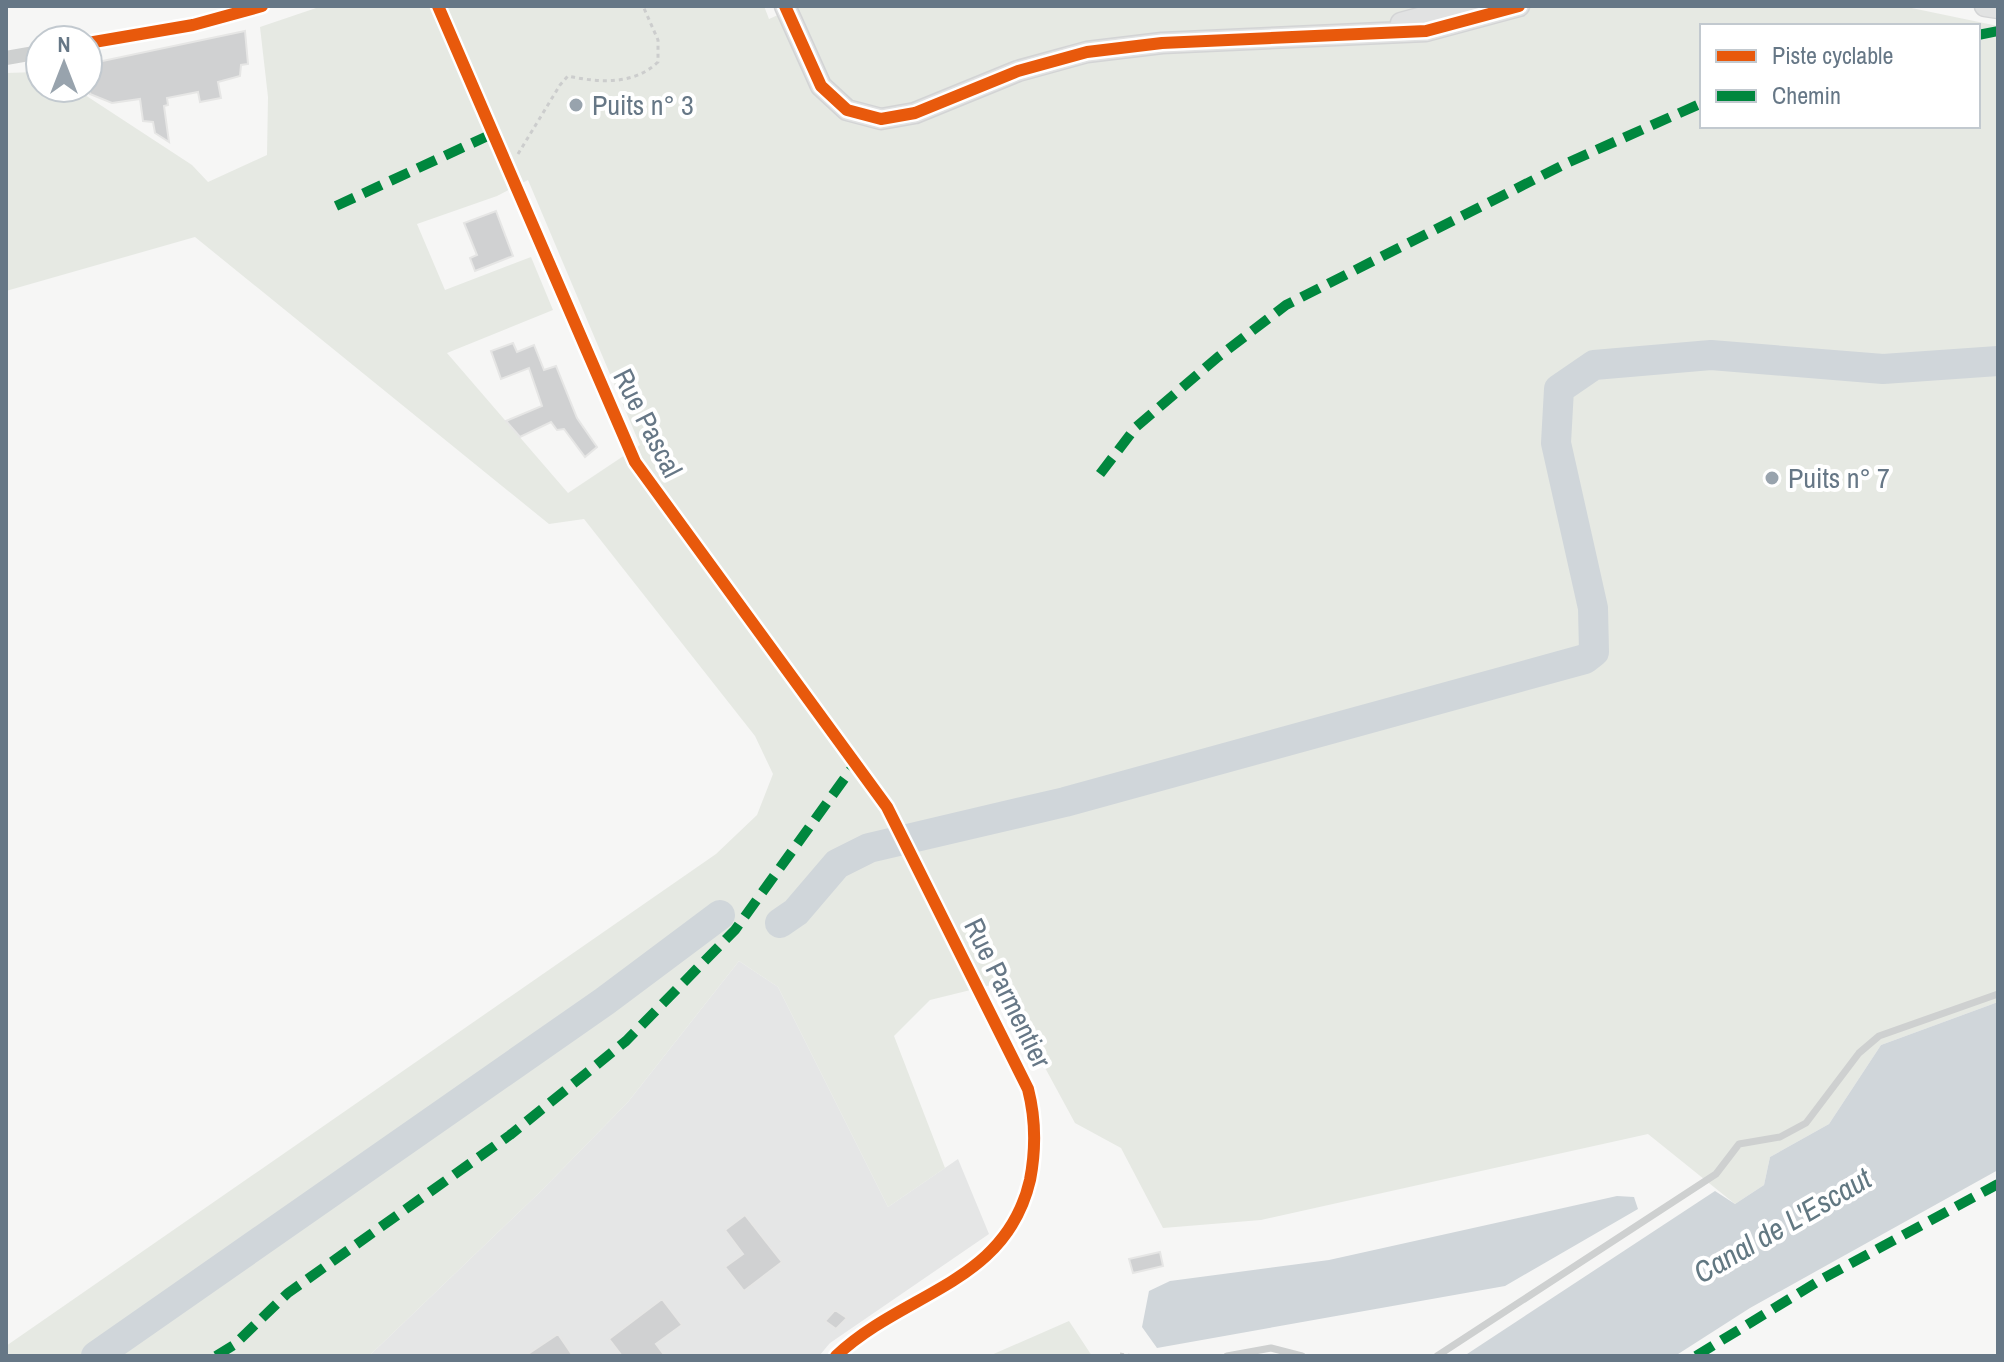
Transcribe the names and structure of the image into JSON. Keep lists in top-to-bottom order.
{
  "streets": {
    "street": ["Rue Pascal", "Rue Parmentier"]
  },
  "crossings": [
    ["Rue Pascal", "Rue Parmentier"]
  ],
  "water": ["Canal de L'Escaut"],
  "places": ["Puits n° 3", "Puits n° 7"],
  "legend": ["Piste cyclable", "Chemin"],
  "north": "top"
}
